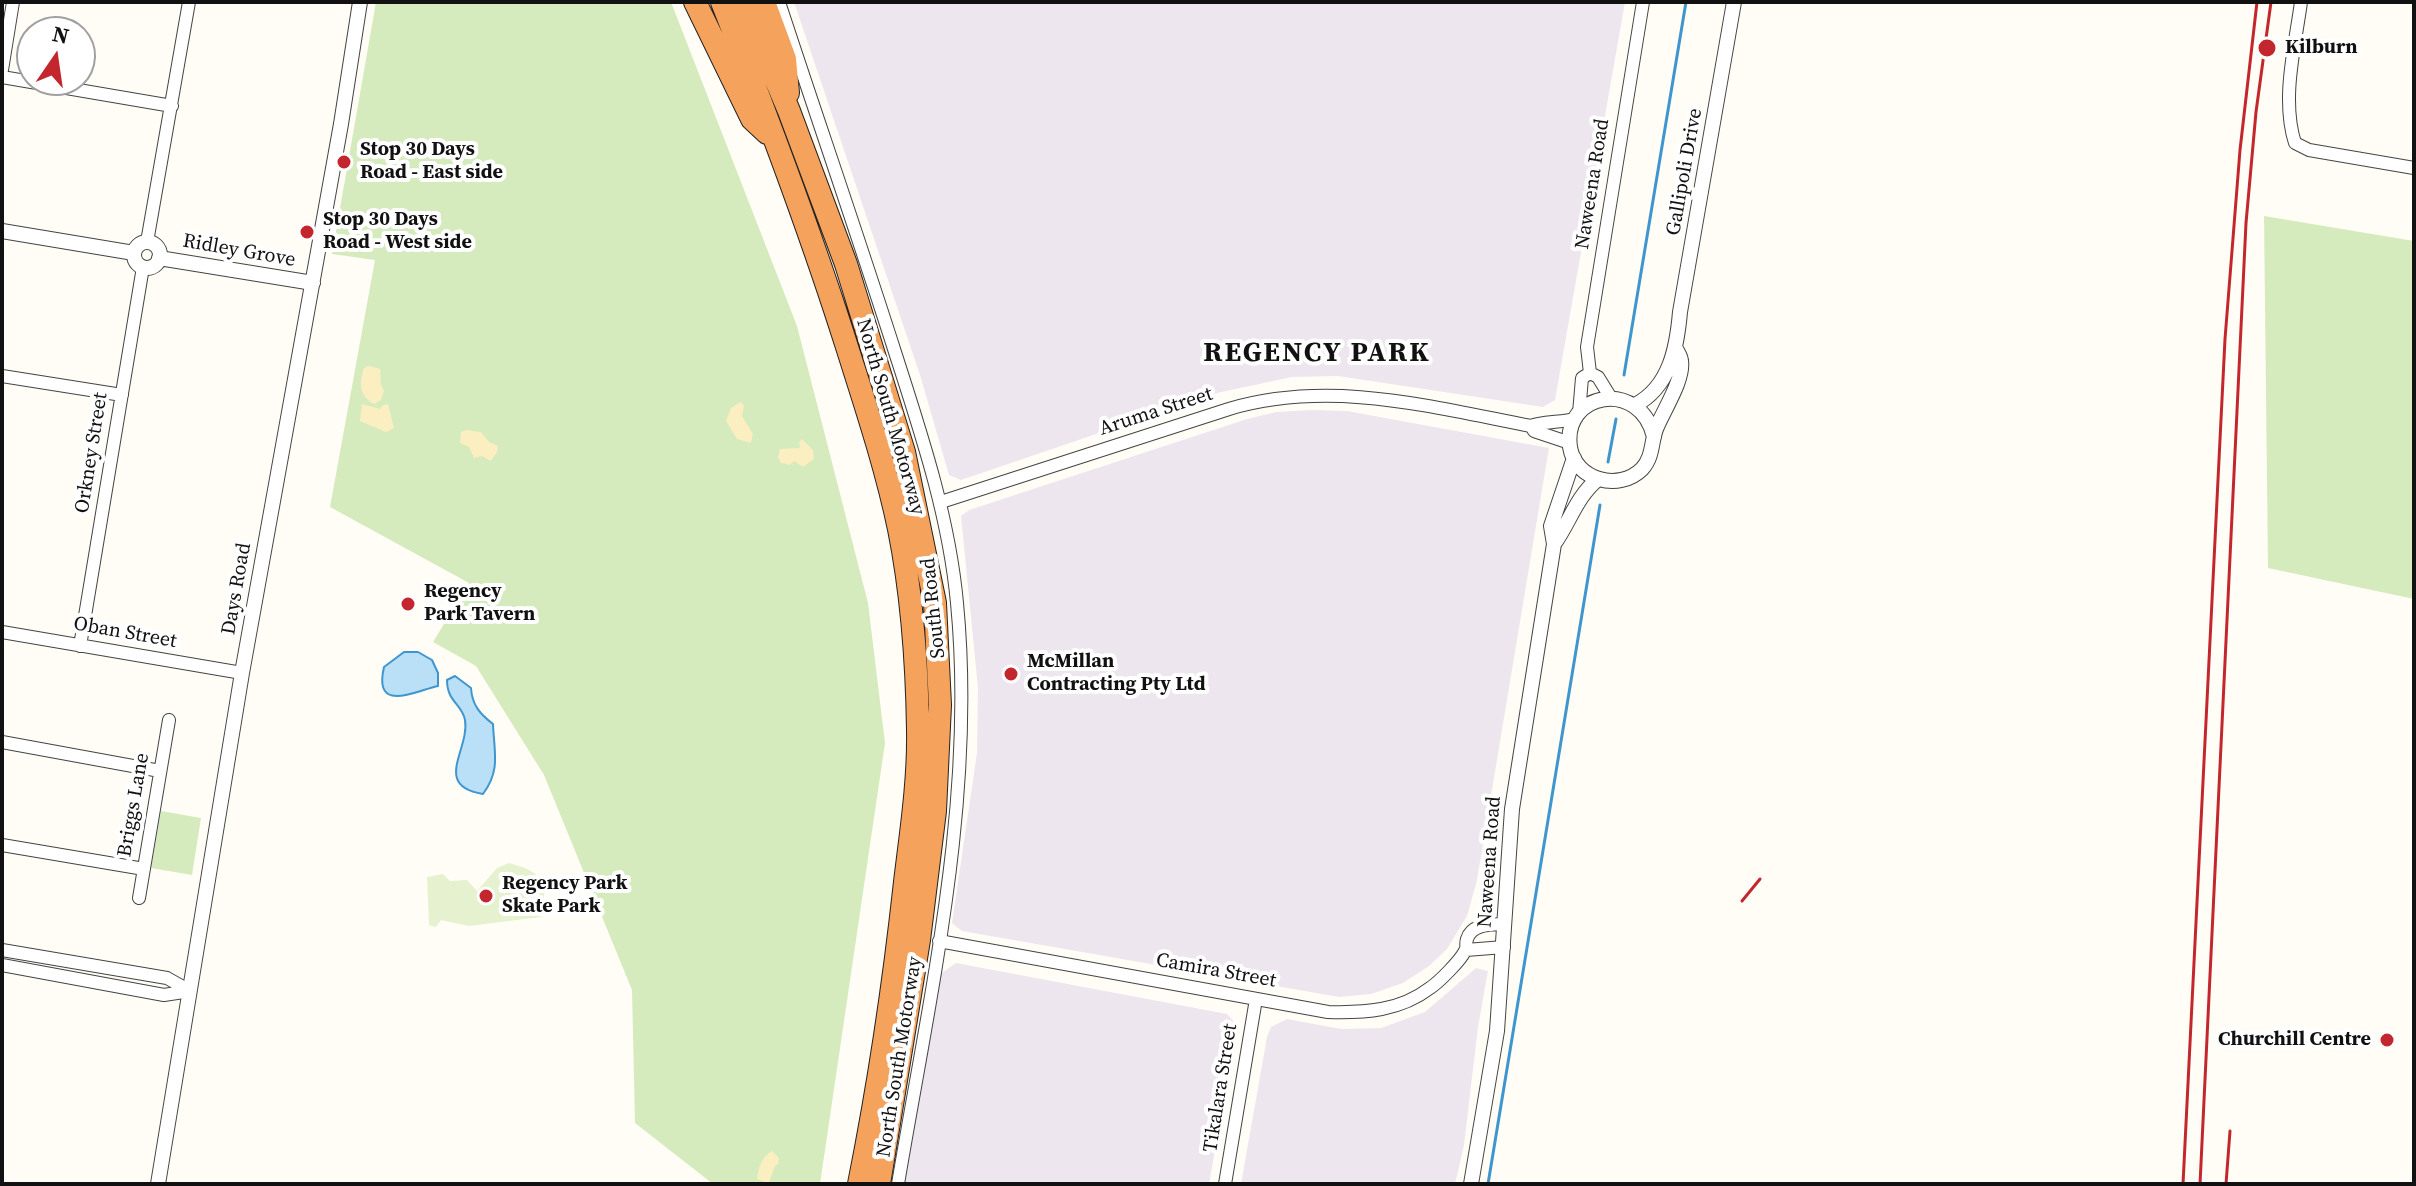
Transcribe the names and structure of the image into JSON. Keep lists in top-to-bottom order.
{
  "streets": {
    "highway": ["North South Motorway"],
    "street": [
      "Gallipoli Drive",
      "Naweena Road",
      "Ridley Grove",
      "Aruma Street",
      "Orkney Street",
      "Days Road",
      "South Road",
      "Oban Street",
      "Briggs Lane",
      "Camira Street",
      "Tikalara Street"
    ]
  },
  "crossings": [
    ["Gallipoli Drive", "Naweena Road"],
    ["Gallipoli Drive", "Aruma Street"],
    ["Naweena Road", "Aruma Street"],
    ["Naweena Road", "Camira Street"],
    ["Ridley Grove", "Orkney Street"],
    ["Ridley Grove", "Days Road"],
    ["Aruma Street", "South Road"],
    ["Orkney Street", "Oban Street"],
    ["Days Road", "Oban Street"],
    ["South Road", "Camira Street"],
    ["Camira Street", "Tikalara Street"]
  ],
  "districts": ["REGENCY PARK"],
  "places": [
    "Kilburn",
    "Stop 30 Days Road - East side",
    "Stop 30 Days Road - West side",
    "Regency Park Tavern",
    "McMillan Contracting Pty Ltd",
    "Regency Park Skate Park",
    "Churchill Centre"
  ],
  "north": "top"
}
